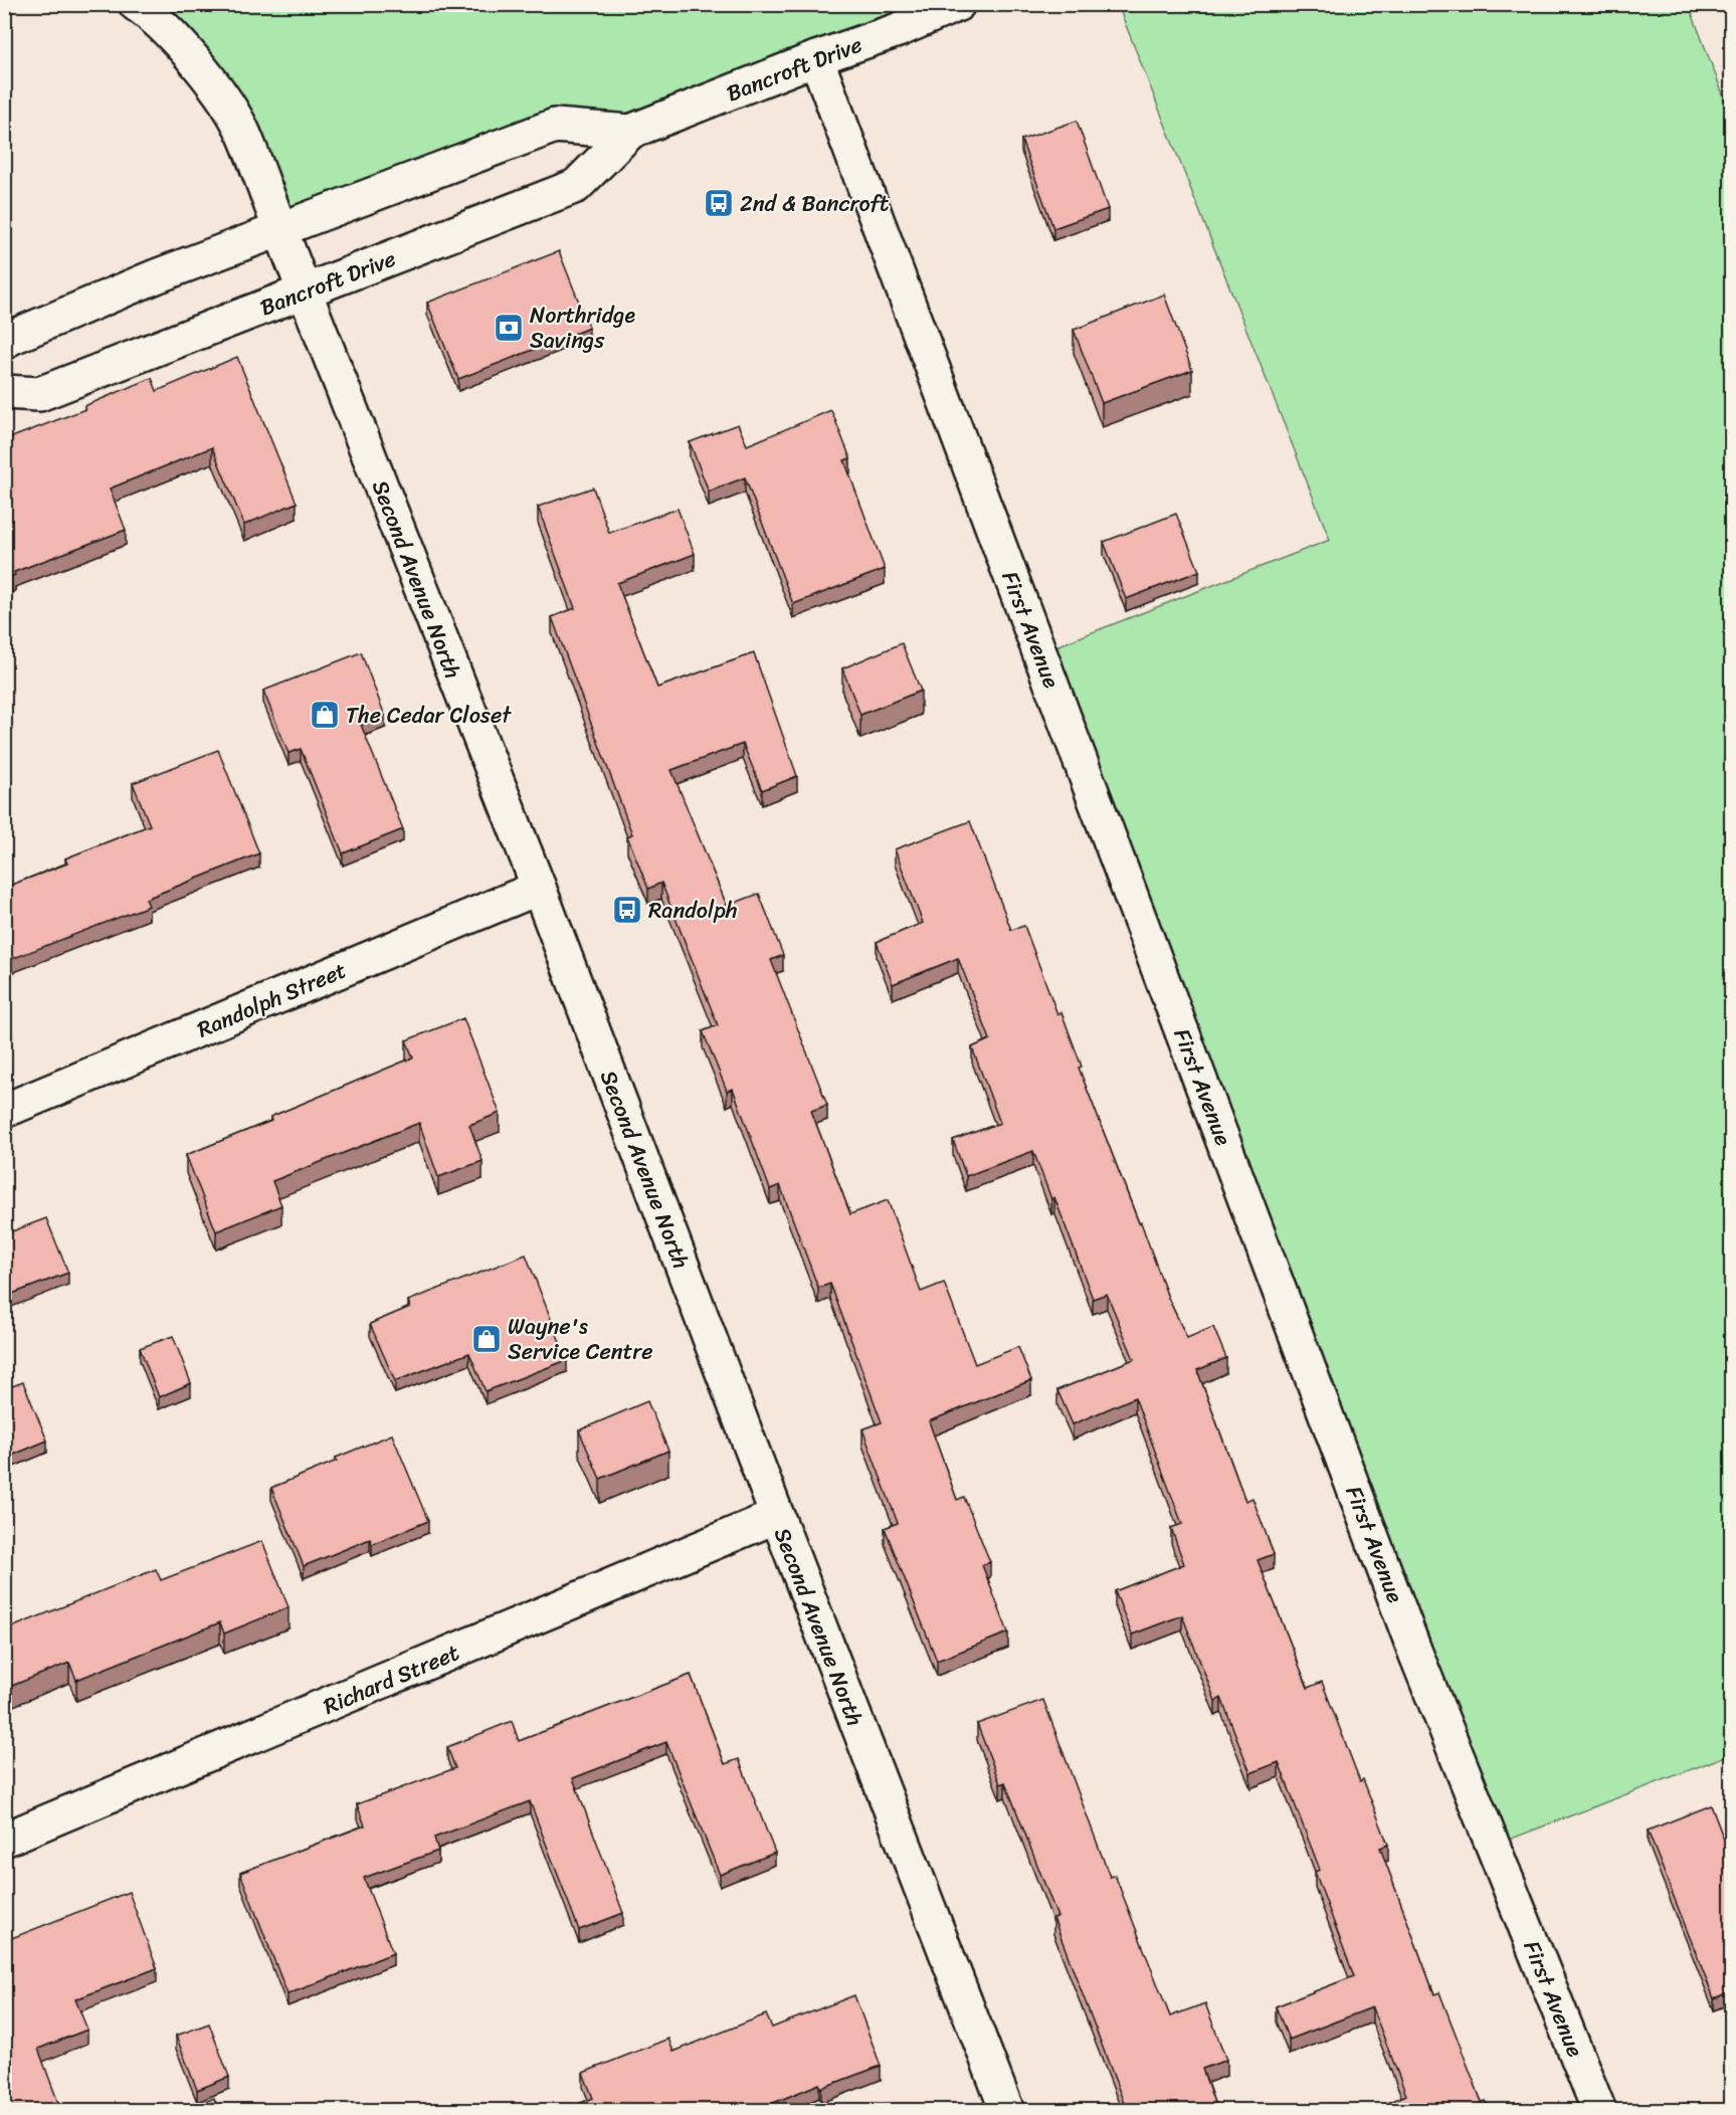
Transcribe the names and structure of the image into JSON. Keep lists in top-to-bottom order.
{
  "streets": {
    "street": [
      "Bancroft Drive",
      "Second Avenue North",
      "First Avenue",
      "Randolph Street",
      "Richard Street"
    ]
  },
  "crossings": [
    ["Bancroft Drive", "Second Avenue North"],
    ["Bancroft Drive", "First Avenue"],
    ["Second Avenue North", "Randolph Street"],
    ["Second Avenue North", "Richard Street"]
  ],
  "places": {
    "bus stop": ["2nd & Bancroft", "Randolph"],
    "bank": ["Northridge Savings"],
    "shop": ["The Cedar Closet", "Wayne's Service Centre"]
  }
}
